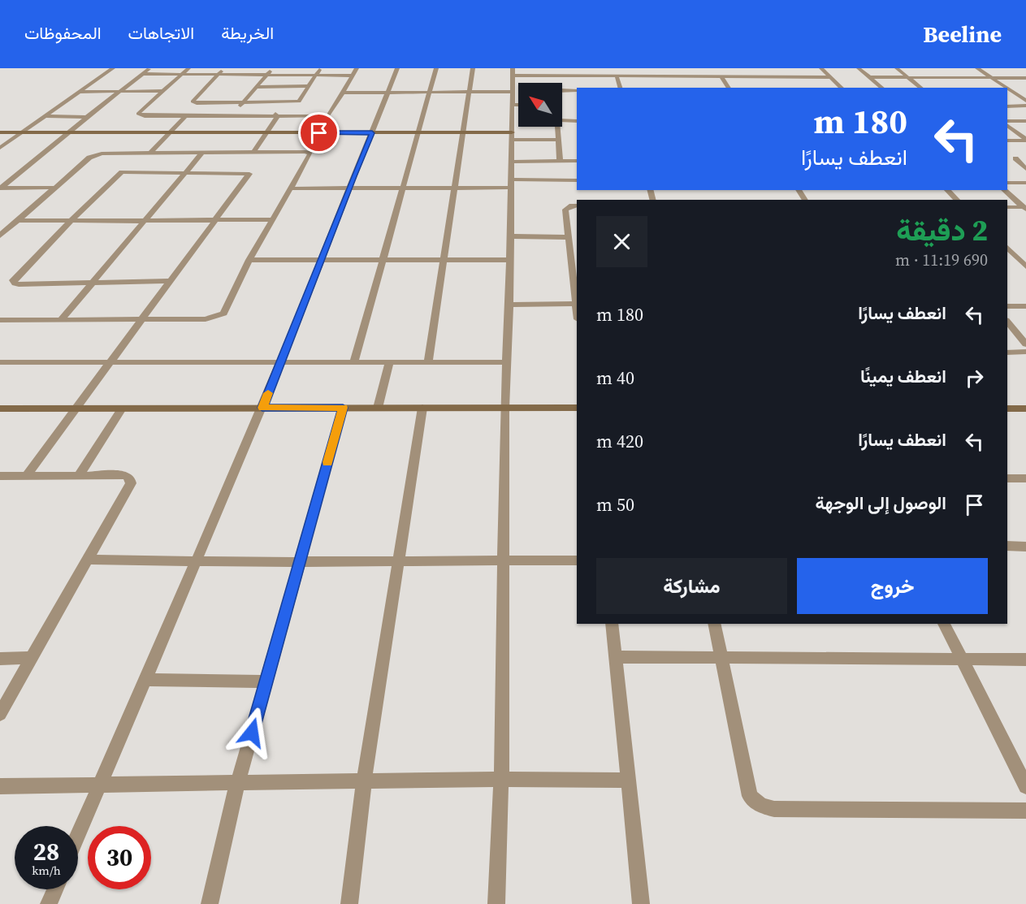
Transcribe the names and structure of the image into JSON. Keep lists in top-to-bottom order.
{
  "north": "top left",
  "page": {
    "header": "Beeline",
    "nav": ["الخريطة", "الاتجاهات", "المحفوظات"],
    "turn": ["180 m", "انعطف يسارًا"],
    "heading": ["2 دقيقة", "690 m · 11:19"],
    "list": [
      {
        "name": "انعطف يسارًا",
        "value": "180 m"
      },
      {
        "name": "انعطف يمينًا",
        "value": "40 m"
      },
      {
        "name": "انعطف يسارًا",
        "value": "420 m"
      },
      {
        "name": "الوصول إلى الوجهة",
        "value": "50 m"
      }
    ],
    "buttons": ["خروج", "مشاركة"],
    "speed": "28 km/h",
    "limit": "30"
  }
}
